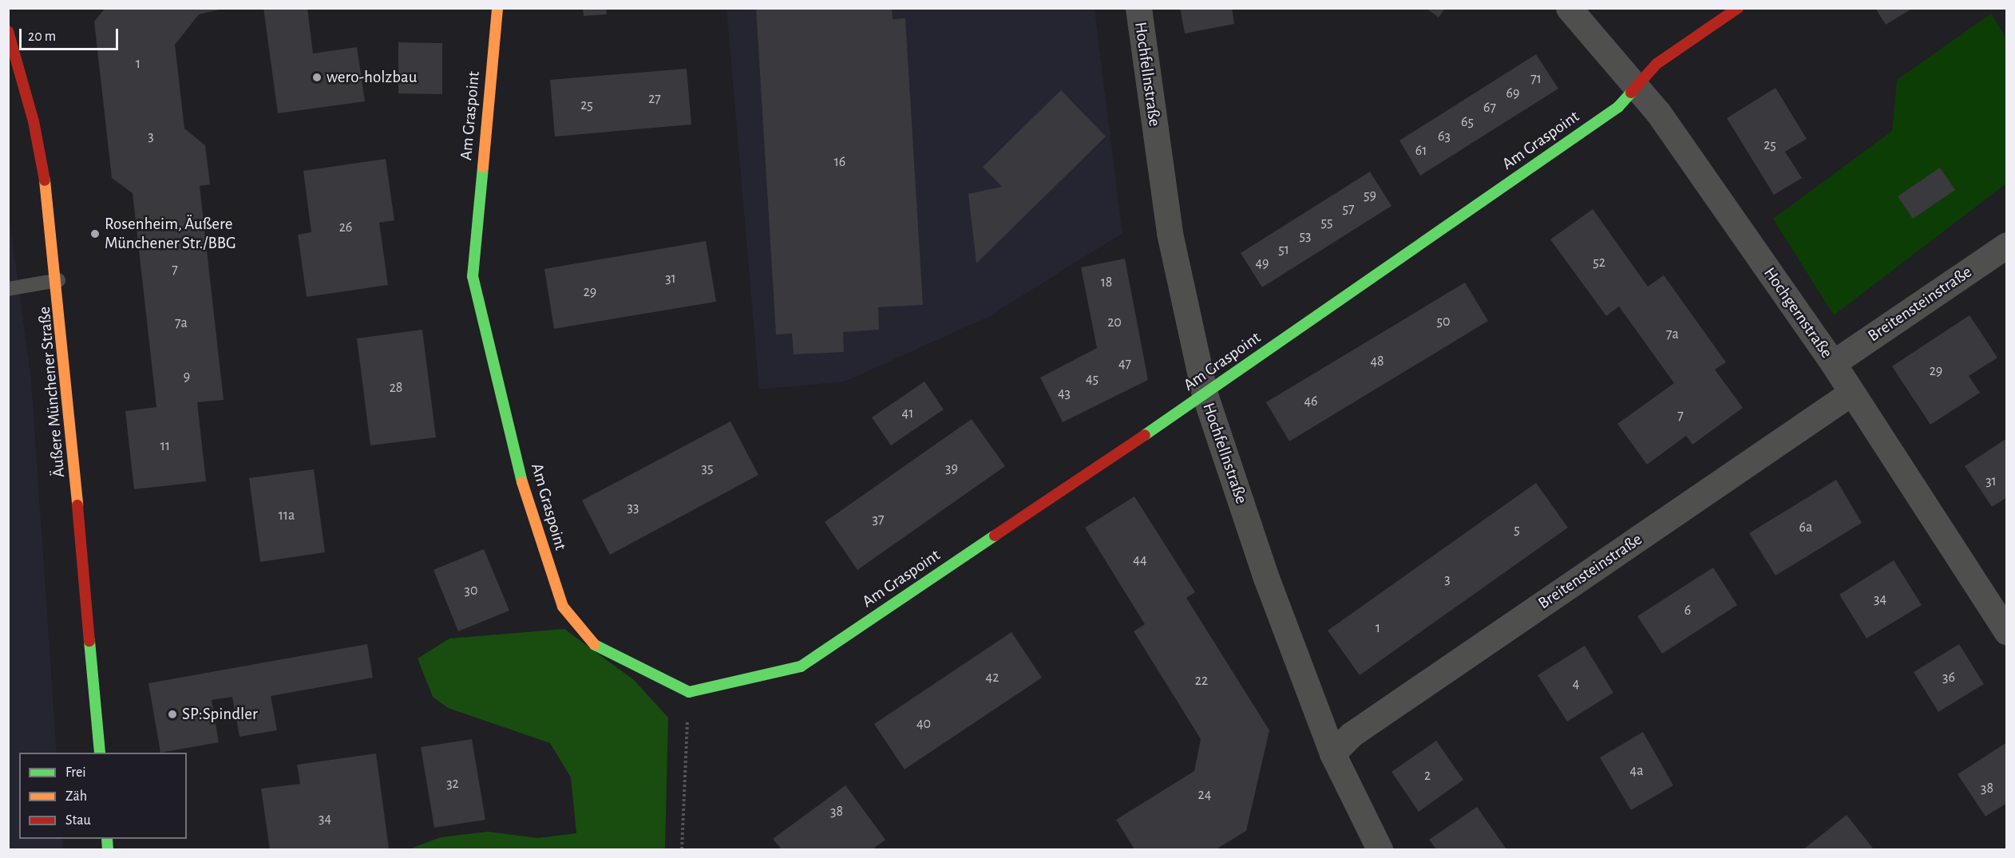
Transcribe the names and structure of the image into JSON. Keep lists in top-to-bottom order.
{
  "streets": {
    "street": [
      "Hochfellnstraße",
      "Am Graspoint",
      "Breitensteinstraße",
      "Hochgernstraße",
      "Äußere Münchener Straße"
    ]
  },
  "crossings": [
    ["Hochfellnstraße", "Am Graspoint"],
    ["Hochfellnstraße", "Breitensteinstraße"],
    ["Am Graspoint", "Hochgernstraße"],
    ["Breitensteinstraße", "Hochgernstraße"]
  ],
  "places": ["wero-holzbau", "Rosenheim, Äußere Münchener Str./BBG", "SP:Spindler"],
  "house_numbers": [
    "1",
    "71",
    "69",
    "27",
    "25",
    "67",
    "65",
    "3",
    "63",
    "25",
    "61",
    "16",
    "59",
    "57",
    "55",
    "26",
    "53",
    "51",
    "52",
    "49",
    "7",
    "31",
    "18",
    "29",
    "50",
    "20",
    "7a",
    "7a",
    "48",
    "47",
    "29",
    "9",
    "45",
    "28",
    "43",
    "46",
    "41",
    "7",
    "11",
    "35",
    "39",
    "31",
    "33",
    "11a",
    "37",
    "6a",
    "5",
    "44",
    "3",
    "30",
    "34",
    "6",
    "1",
    "42",
    "36",
    "22",
    "4",
    "40",
    "4a",
    "2",
    "32",
    "38",
    "24",
    "38",
    "34"
  ],
  "legend": ["Frei", "Zäh", "Stau"],
  "scale_bar": "20 m"
}
